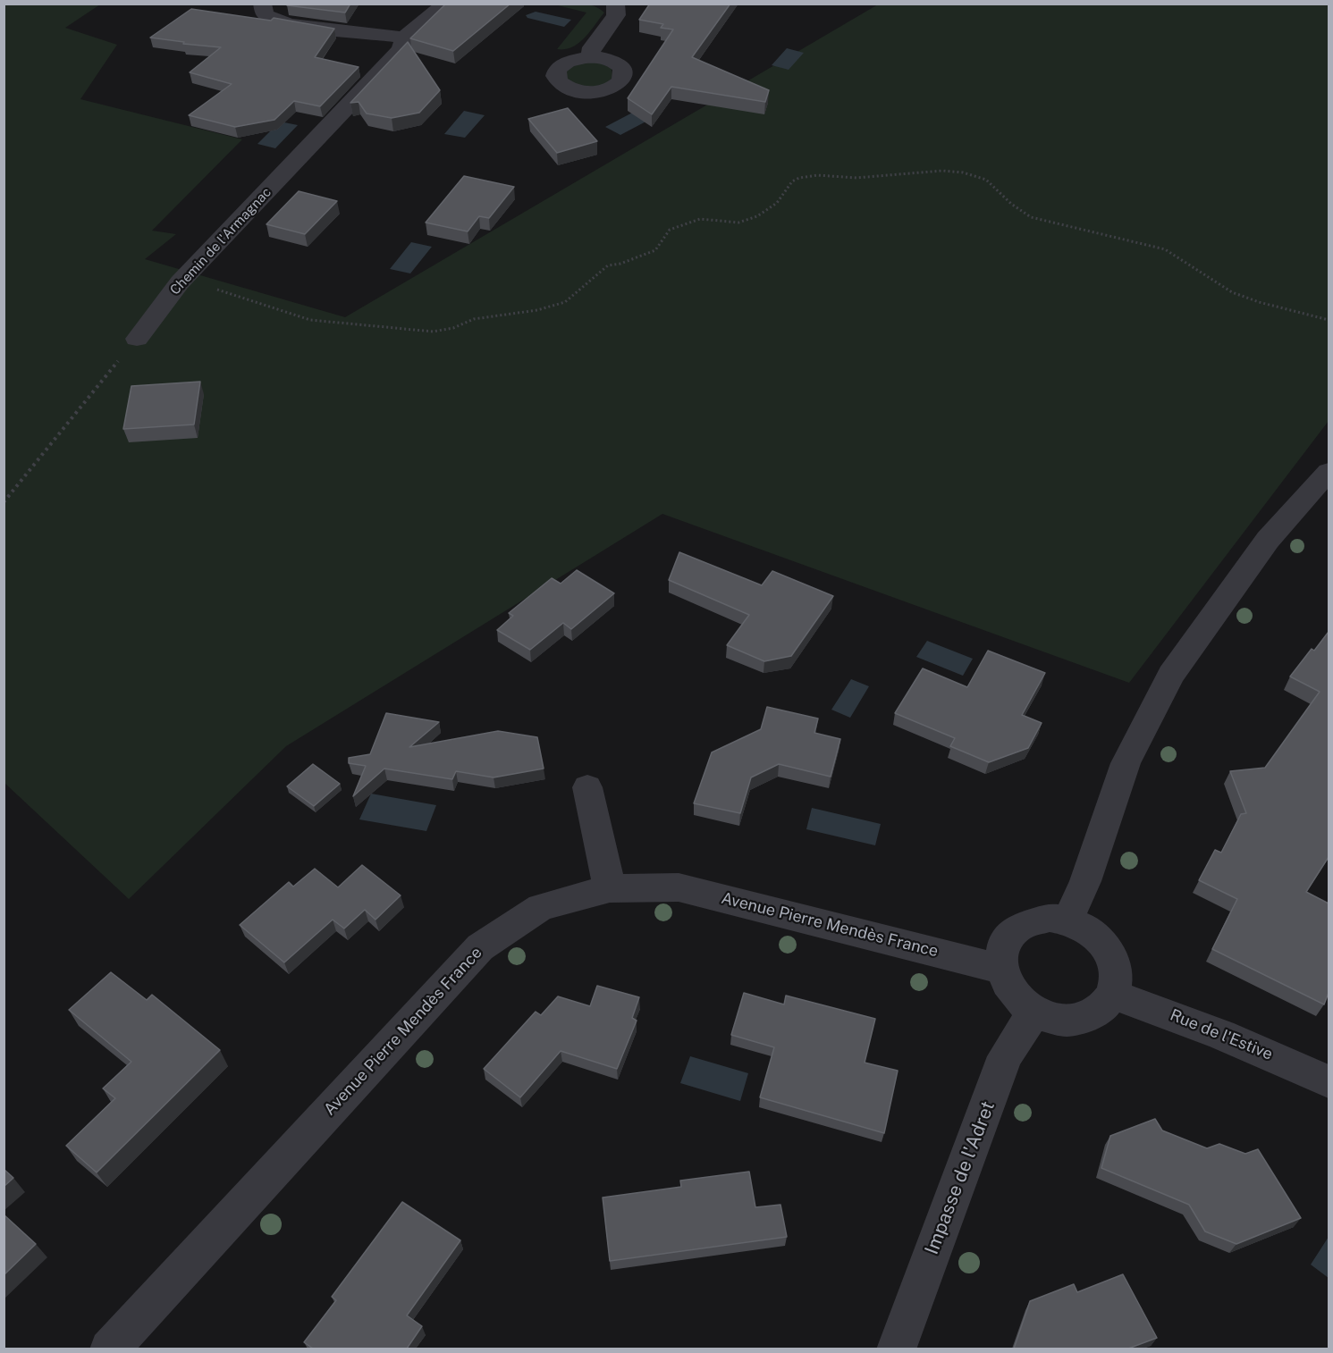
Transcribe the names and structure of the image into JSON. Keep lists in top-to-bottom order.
{
  "streets": {
    "street": [
      "Chemin de l'Armagnac",
      "Avenue Pierre Mendès France",
      "Rue de l'Estive",
      "Impasse de l'Adret"
    ]
  },
  "crossings": [
    ["Avenue Pierre Mendès France", "Rue de l'Estive"],
    ["Avenue Pierre Mendès France", "Impasse de l'Adret"],
    ["Rue de l'Estive", "Impasse de l'Adret"]
  ]
}
